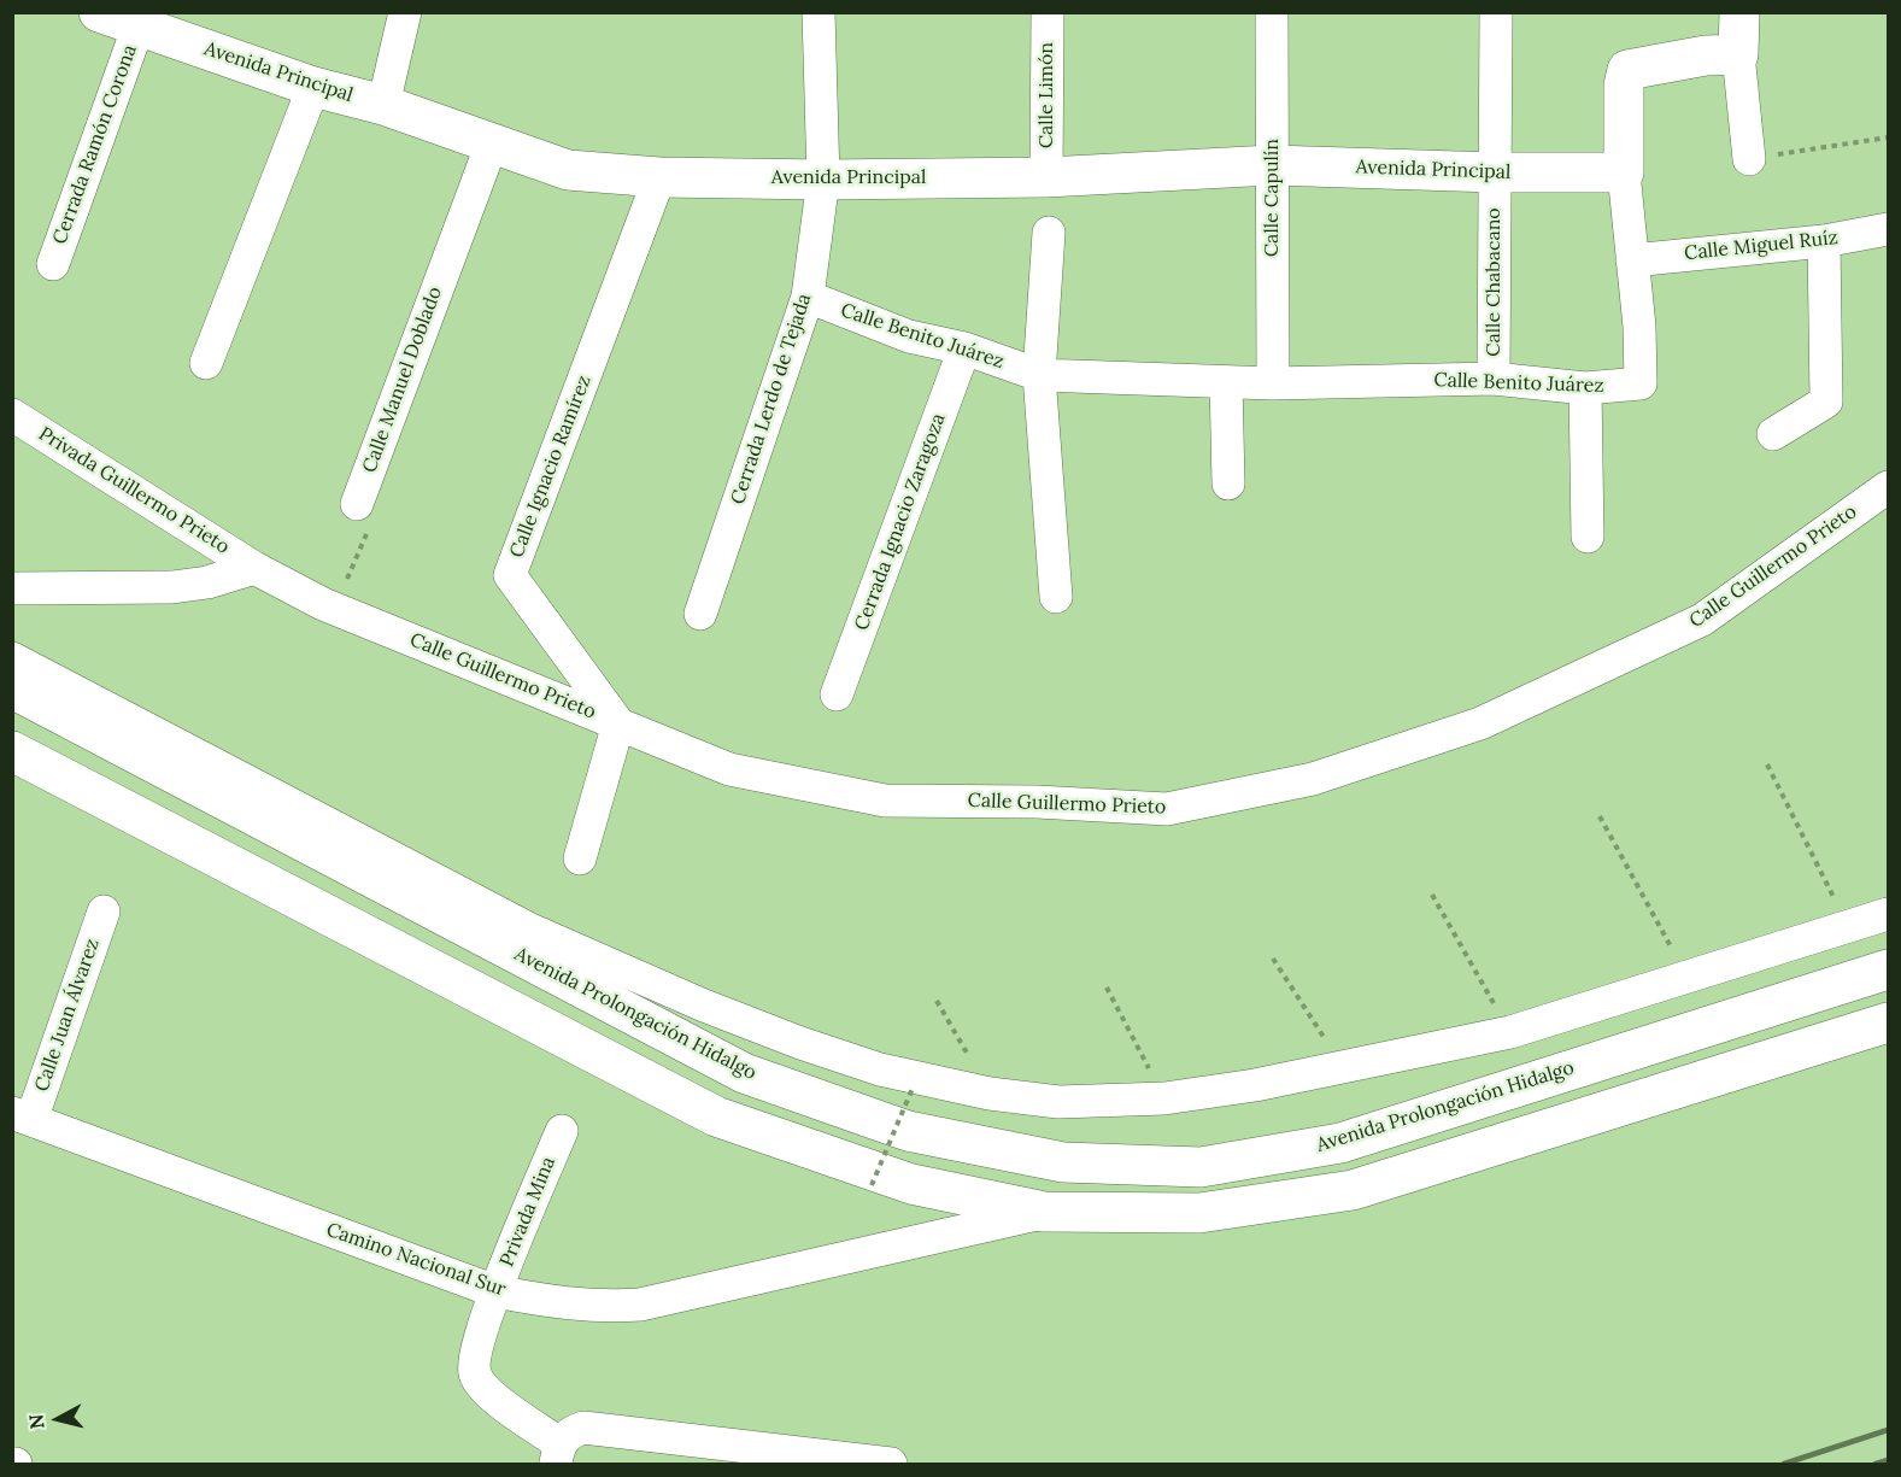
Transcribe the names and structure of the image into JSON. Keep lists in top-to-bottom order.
{
  "streets": {
    "main road": ["Avenida Principal", "Calle Benito Juárez", "Avenida Prolongación Hidalgo"],
    "street": [
      "Calle Limón",
      "Cerrada Ramón Corona",
      "Calle Capulín",
      "Calle Miguel Ruíz",
      "Calle Chabacano",
      "Calle Manuel Doblado",
      "Cerrada Lerdo de Tejada",
      "Calle Ignacio Ramírez",
      "Privada Guillermo Prieto",
      "Cerrada Ignacio Zaragoza",
      "Calle Guillermo Prieto",
      "Calle Juan Álvarez",
      "Privada Mina",
      "Camino Nacional Sur"
    ]
  },
  "crossings": [
    ["Avenida Principal", "Calle Limón"],
    ["Avenida Principal", "Cerrada Ramón Corona"],
    ["Avenida Principal", "Calle Capulín"],
    ["Avenida Principal", "Calle Chabacano"],
    ["Avenida Principal", "Calle Benito Juárez"],
    ["Avenida Principal", "Calle Manuel Doblado"],
    ["Avenida Principal", "Cerrada Lerdo de Tejada"],
    ["Avenida Principal", "Calle Ignacio Ramírez"],
    ["Calle Capulín", "Calle Benito Juárez"],
    ["Calle Miguel Ruíz", "Calle Benito Juárez"],
    ["Calle Chabacano", "Calle Benito Juárez"],
    ["Calle Benito Juárez", "Cerrada Lerdo de Tejada"],
    ["Calle Benito Juárez", "Cerrada Ignacio Zaragoza"],
    ["Calle Ignacio Ramírez", "Calle Guillermo Prieto"],
    ["Privada Guillermo Prieto", "Calle Guillermo Prieto"],
    ["Calle Juan Álvarez", "Camino Nacional Sur"],
    ["Privada Mina", "Camino Nacional Sur"]
  ],
  "north": "left"
}
